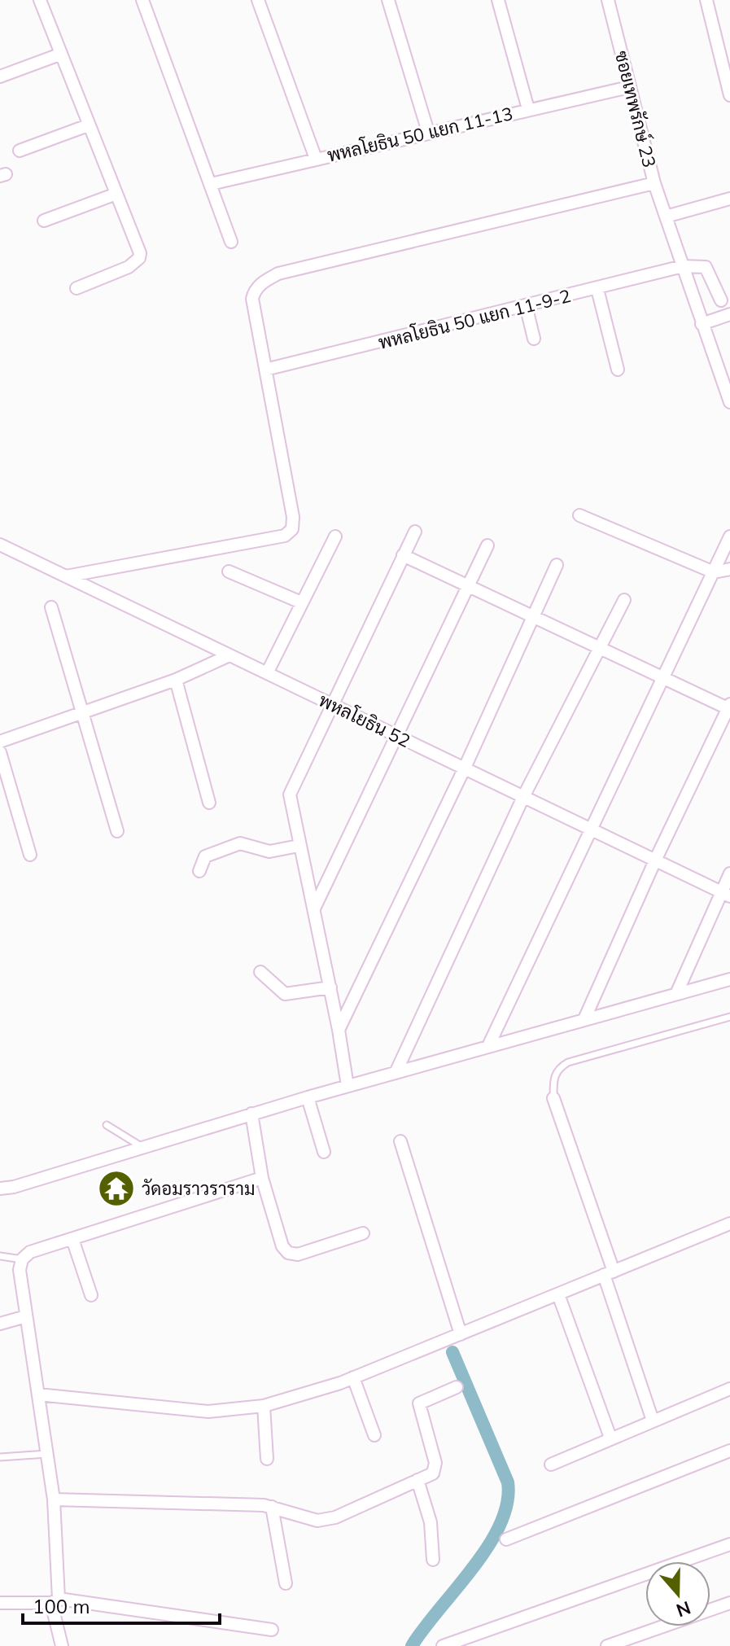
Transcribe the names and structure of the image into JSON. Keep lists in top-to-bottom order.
{
  "streets": {
    "street": [
      "ซอยเทพรักษ์ 23",
      "พหลโยธิน 50 แยก 11-13",
      "พหลโยธิน 50 แยก 11-9-2",
      "พหลโยธิน 52"
    ]
  },
  "crossings": [
    ["ซอยเทพรักษ์ 23", "พหลโยธิน 50 แยก 11-13"],
    ["ซอยเทพรักษ์ 23", "พหลโยธิน 50 แยก 11-9-2"]
  ],
  "places": {
    "temple": ["วัดอมราวราราม"]
  },
  "scale_bar": "100 m",
  "north": "bottom"
}
